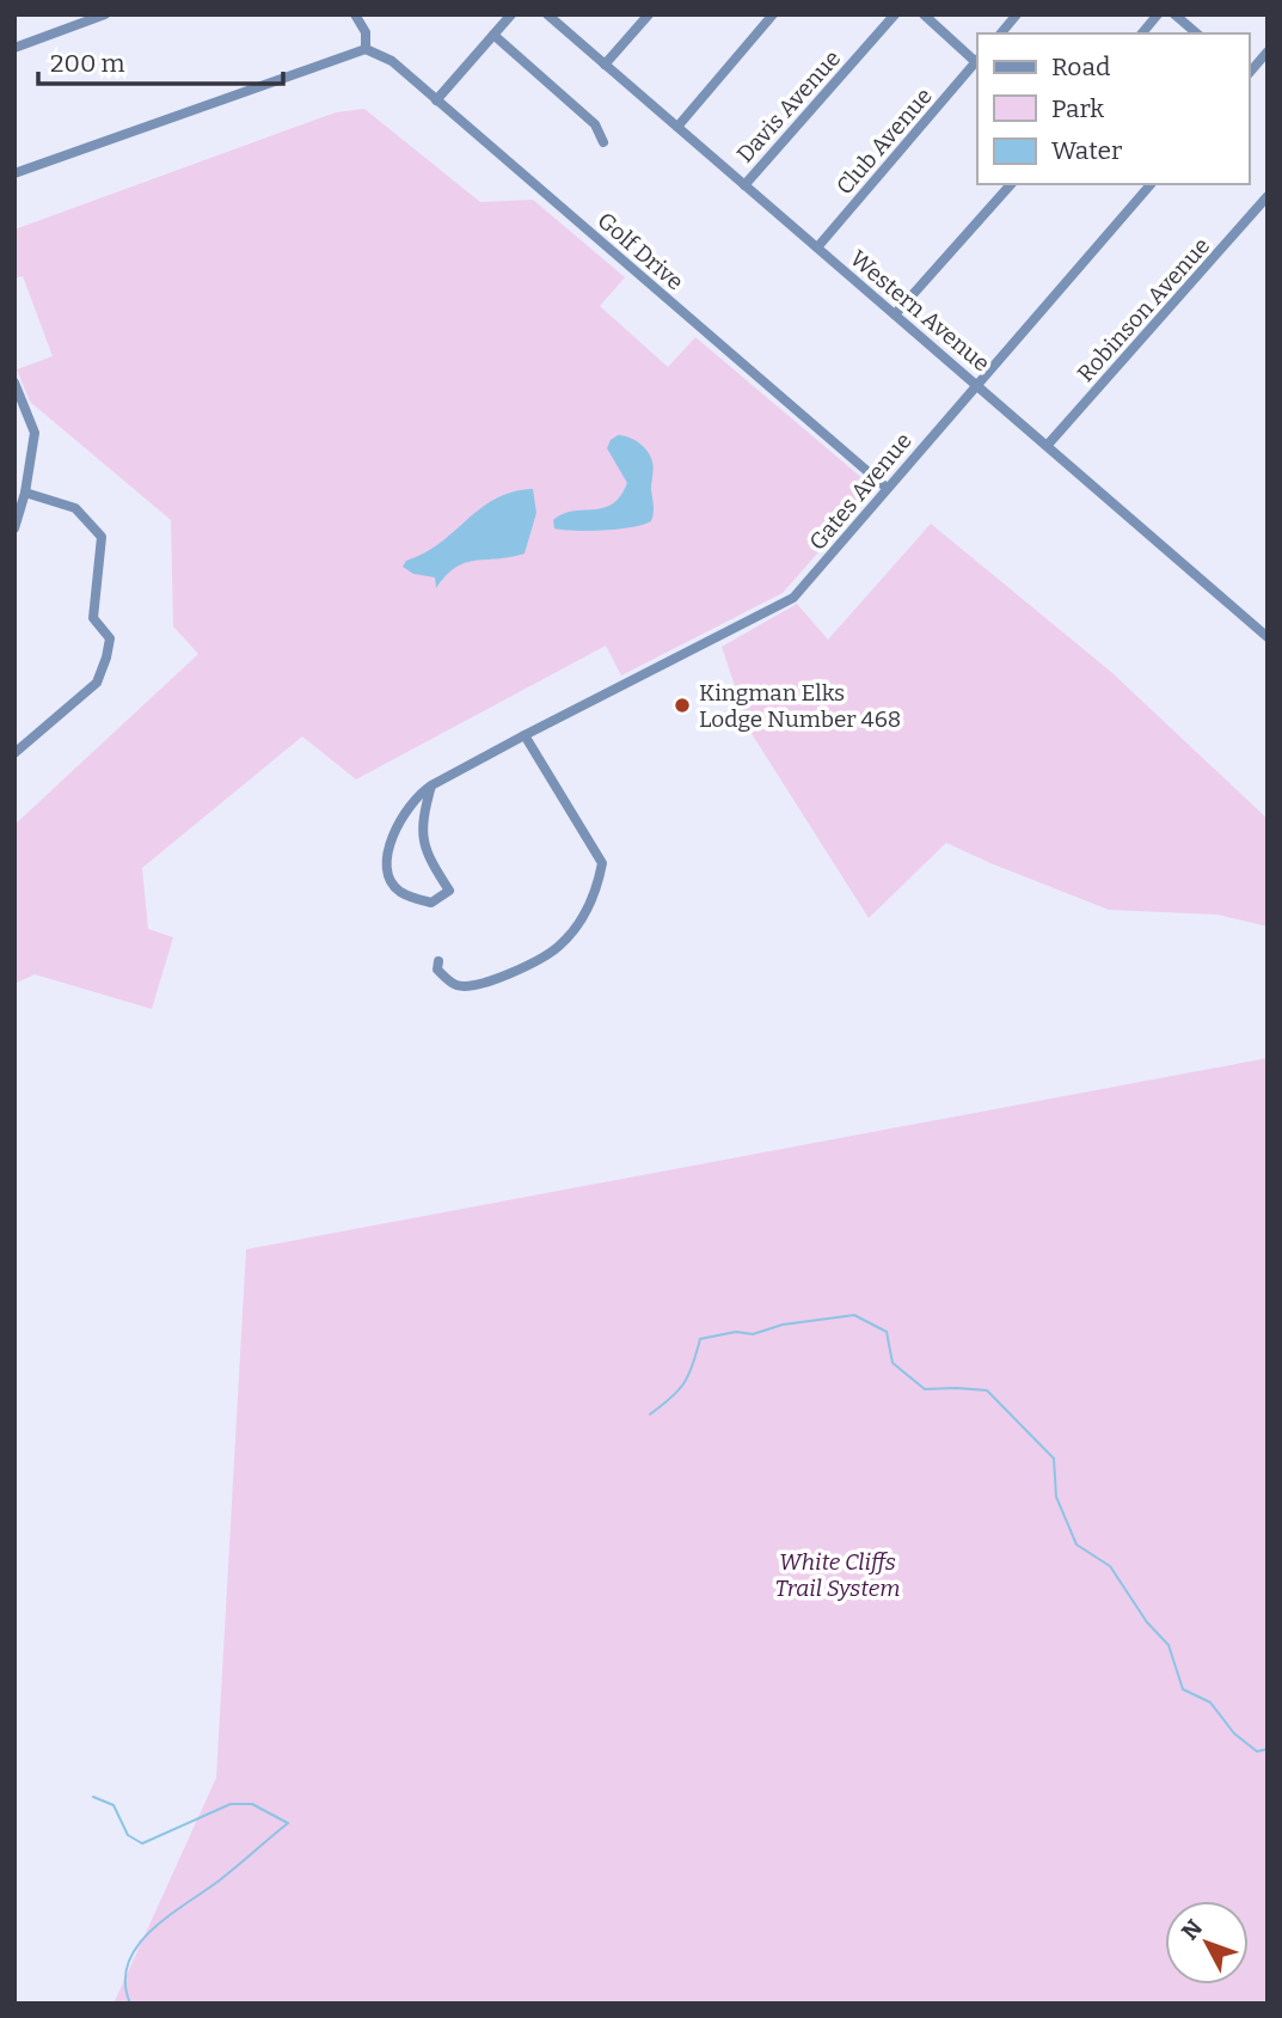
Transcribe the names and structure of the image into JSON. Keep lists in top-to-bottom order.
{
  "streets": {
    "street": [
      "Davis Avenue",
      "Club Avenue",
      "Golf Drive",
      "Robinson Avenue",
      "Western Avenue",
      "Gates Avenue"
    ]
  },
  "crossings": [
    ["Davis Avenue", "Western Avenue"],
    ["Club Avenue", "Western Avenue"],
    ["Golf Drive", "Gates Avenue"],
    ["Robinson Avenue", "Western Avenue"],
    ["Western Avenue", "Gates Avenue"]
  ],
  "parks": ["White Cliffs Trail System"],
  "places": ["Kingman Elks Lodge Number 468"],
  "legend": ["Road", "Park", "Water"],
  "scale_bar": "200 m",
  "north": "top left"
}
